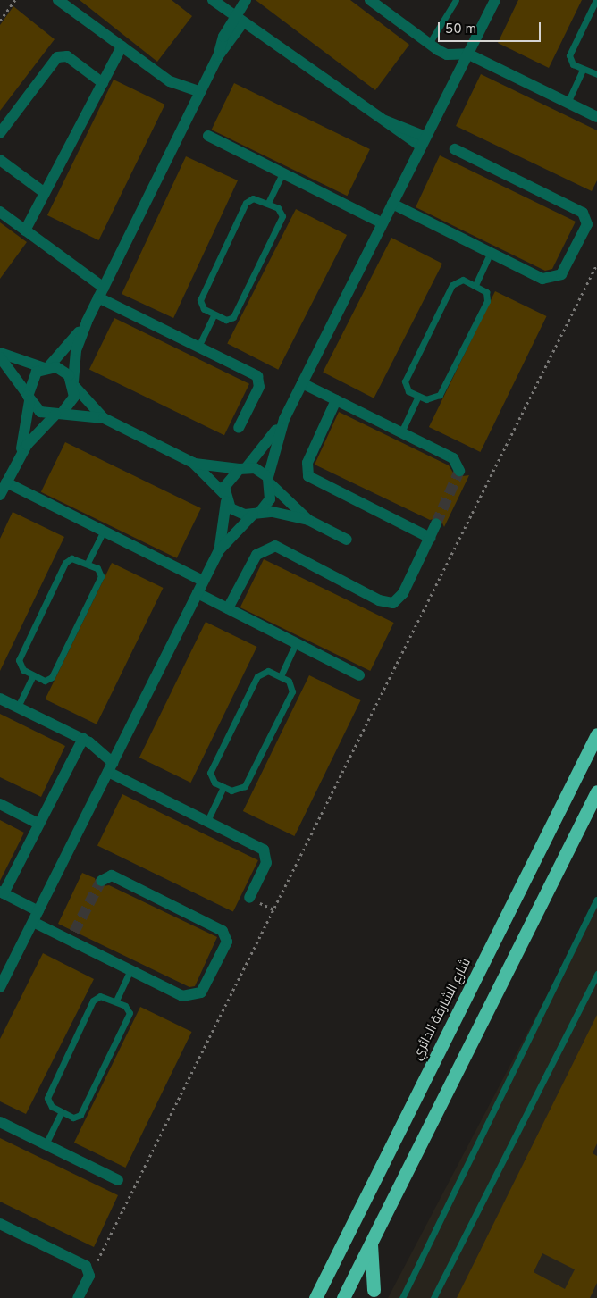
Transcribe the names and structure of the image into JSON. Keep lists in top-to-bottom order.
{
  "streets": {
    "highway": ["شارع الشارقة الدائري"]
  },
  "scale_bar": "50 m"
}
